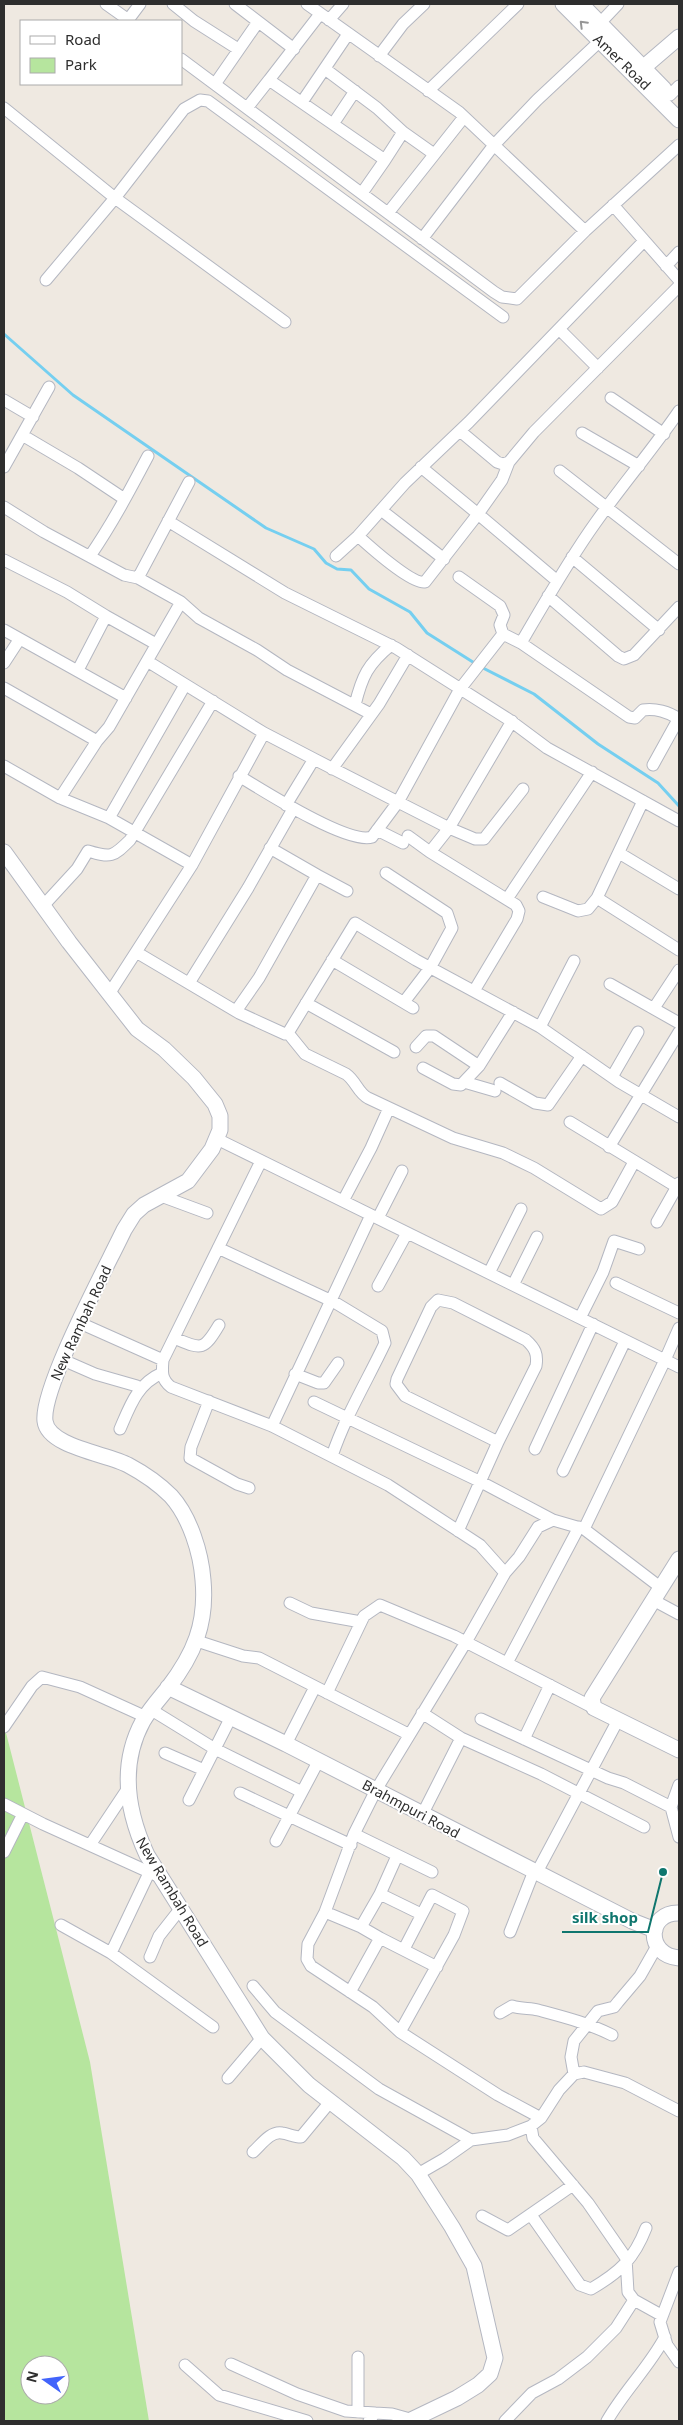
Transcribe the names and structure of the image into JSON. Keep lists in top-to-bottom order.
{
  "streets": {
    "street": ["Amer Road", "New Rambah Road", "Brahmpuri Road"]
  },
  "crossings": [
    ["New Rambah Road", "Brahmpuri Road"]
  ],
  "places": ["silk shop"],
  "legend": ["Road", "Park"],
  "north": "left"
}
